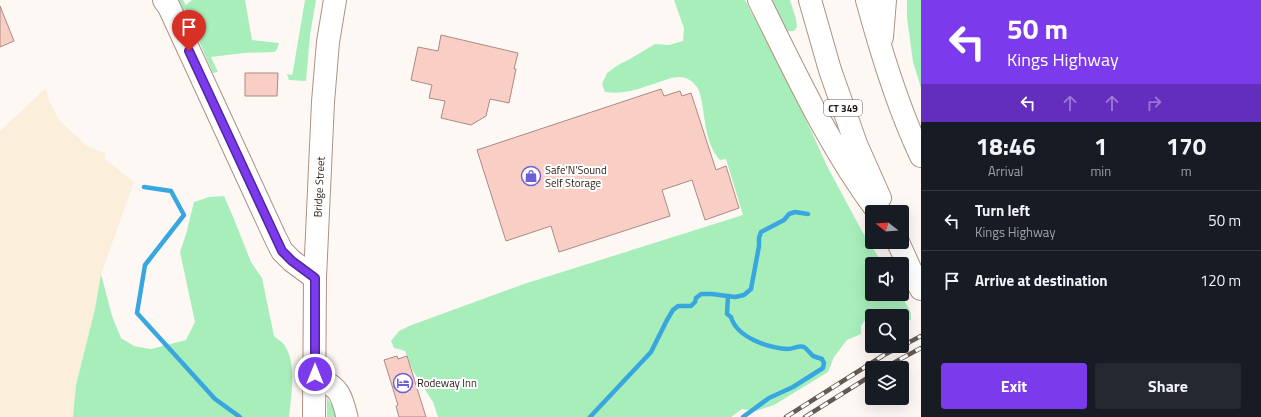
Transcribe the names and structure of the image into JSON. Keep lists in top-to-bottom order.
{
  "streets": {
    "main road": ["CT 349", "Bridge Street"]
  },
  "places": {
    "shop": ["Safe'N'Sound Self Storage"],
    "hotel": ["Rodeway Inn"]
  },
  "north": "left",
  "page": {
    "turn": ["50 m", "Kings Highway"],
    "eta": [
      "18:46",
      "Arrival",
      "1",
      "min",
      "170",
      "m"
    ],
    "list": [
      {
        "name": "Turn left",
        "note": "Kings Highway",
        "value": "50 m"
      },
      {
        "name": "Arrive at destination",
        "value": "120 m"
      }
    ],
    "buttons": ["Exit", "Share"]
  }
}
